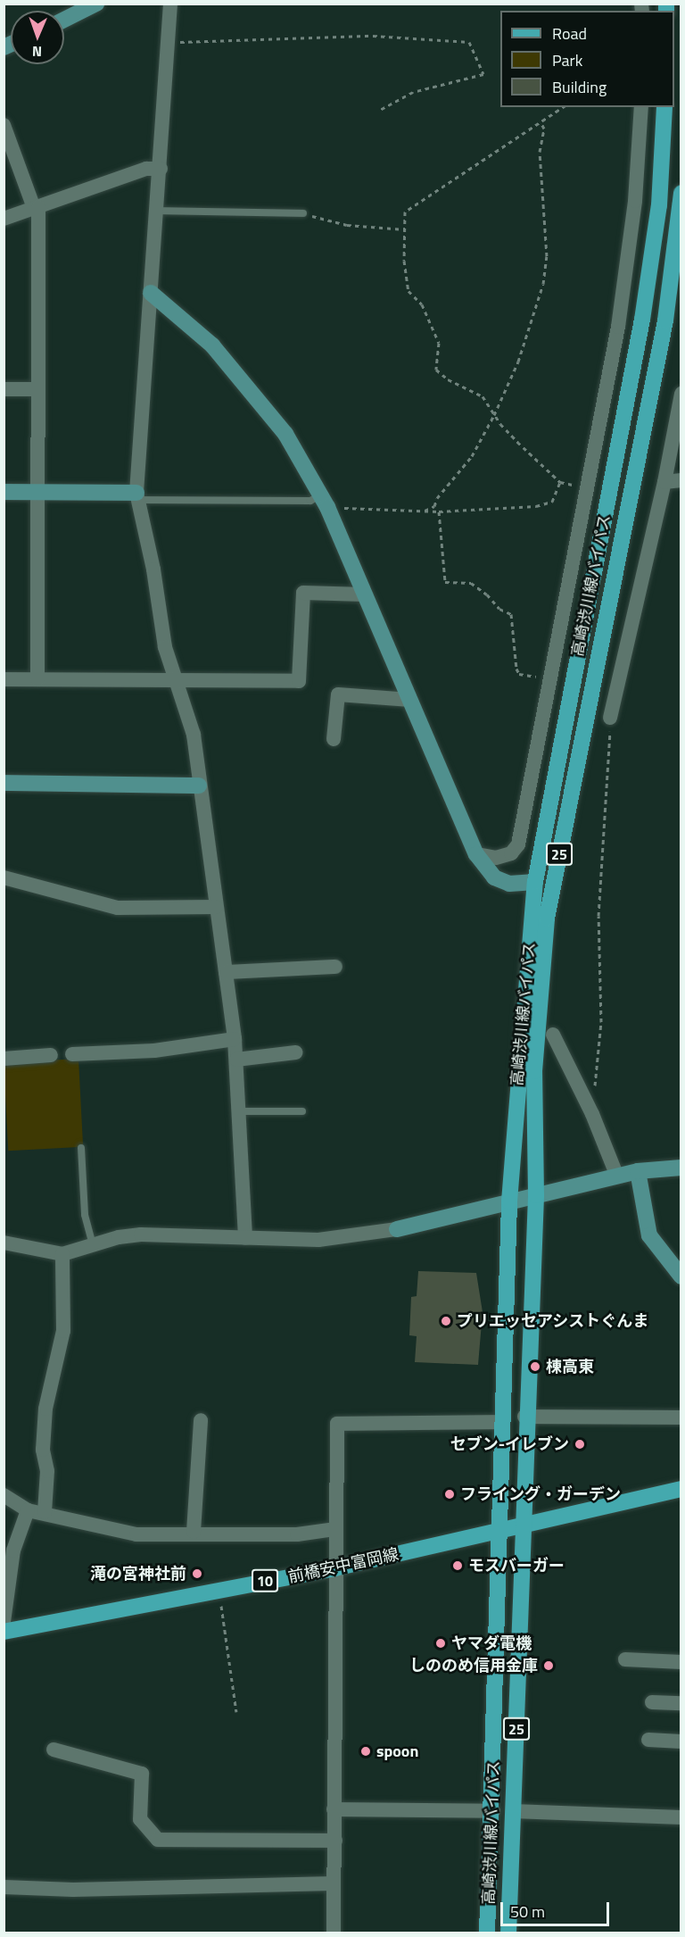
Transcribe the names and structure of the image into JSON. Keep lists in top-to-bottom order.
{
  "streets": {
    "main road": [
      "高崎渋川線バイパス",
      "25",
      "前橋安中富岡線",
      "10"
    ]
  },
  "crossings": [
    ["高崎渋川線バイパス", "前橋安中富岡線"]
  ],
  "places": [
    "プリエッセアシストぐんま",
    "棟高東",
    "セブン-イレブン",
    "フライング・ガーデン",
    "モスバーガー",
    "滝の宮神社前",
    "ヤマダ電機",
    "しののめ信用金庫",
    "spoon"
  ],
  "legend": ["Road", "Park", "Building"],
  "scale_bar": "50 m",
  "north": "bottom"
}
